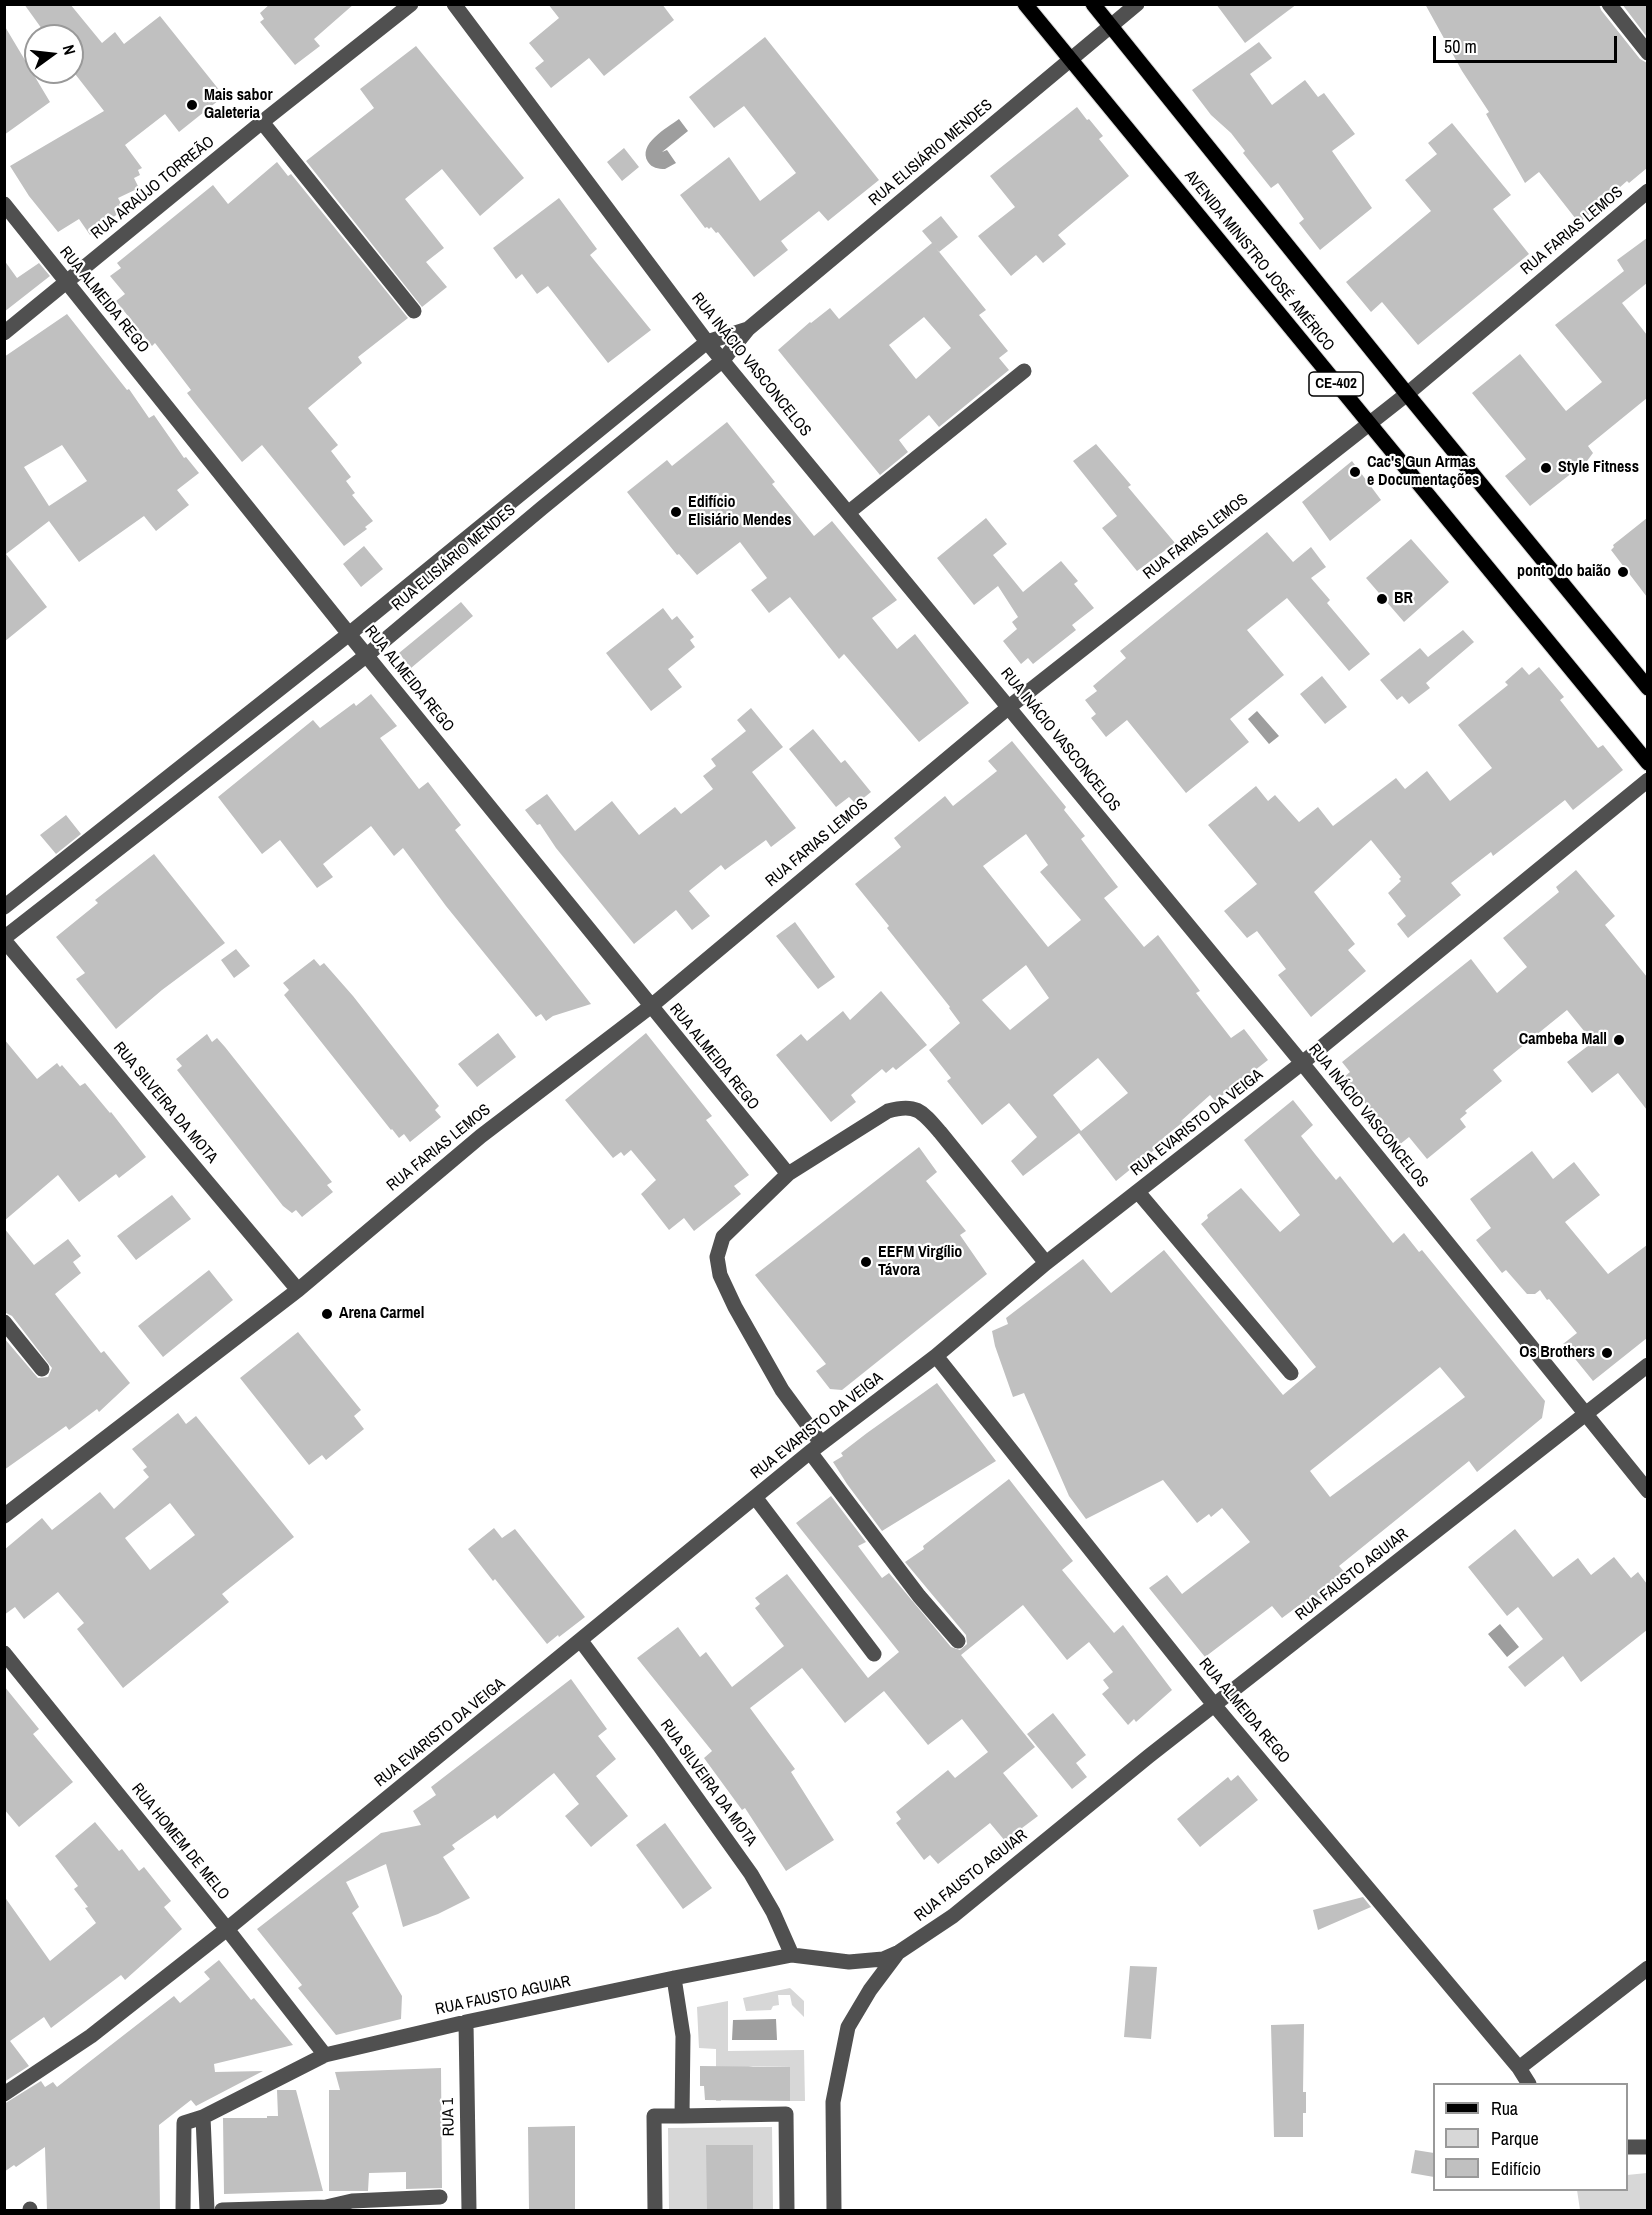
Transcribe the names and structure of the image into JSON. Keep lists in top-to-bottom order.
{
  "streets": {
    "main road": ["AVENIDA MINISTRO JOSÉ AMÉRICO", "CE-402"],
    "street": [
      "RUA ELISIÁRIO MENDES",
      "RUA ARAÚJO TORREÃO",
      "RUA FARIAS LEMOS",
      "RUA ALMEIDA REGO",
      "RUA INÁCIO VASCONCELOS",
      "RUA SILVEIRA DA MOTA",
      "RUA EVARISTO DA VEIGA",
      "RUA FAUSTO AGUIAR",
      "RUA HOMEM DE MELO",
      "RUA 1"
    ]
  },
  "crossings": [
    ["RUA ELISIÁRIO MENDES", "AVENIDA MINISTRO JOSÉ AMÉRICO"],
    ["RUA ELISIÁRIO MENDES", "RUA ALMEIDA REGO"],
    ["RUA ELISIÁRIO MENDES", "RUA INÁCIO VASCONCELOS"],
    ["RUA ELISIÁRIO MENDES", "RUA SILVEIRA DA MOTA"],
    ["RUA ARAÚJO TORREÃO", "RUA ALMEIDA REGO"],
    ["RUA FARIAS LEMOS", "AVENIDA MINISTRO JOSÉ AMÉRICO"],
    ["RUA FARIAS LEMOS", "RUA ALMEIDA REGO"],
    ["RUA FARIAS LEMOS", "RUA INÁCIO VASCONCELOS"],
    ["RUA FARIAS LEMOS", "RUA SILVEIRA DA MOTA"],
    ["RUA ALMEIDA REGO", "RUA EVARISTO DA VEIGA"],
    ["RUA ALMEIDA REGO", "RUA FAUSTO AGUIAR"],
    ["RUA INÁCIO VASCONCELOS", "RUA EVARISTO DA VEIGA"],
    ["RUA INÁCIO VASCONCELOS", "RUA FAUSTO AGUIAR"],
    ["RUA SILVEIRA DA MOTA", "RUA EVARISTO DA VEIGA"],
    ["RUA SILVEIRA DA MOTA", "RUA FAUSTO AGUIAR"],
    ["RUA EVARISTO DA VEIGA", "RUA HOMEM DE MELO"],
    ["RUA FAUSTO AGUIAR", "RUA HOMEM DE MELO"],
    ["RUA FAUSTO AGUIAR", "RUA 1"]
  ],
  "places": [
    "Mais sabor Galeteria",
    "Style Fitness",
    "Cac's Gun Armas e Documentações",
    "Edifício Elisiário Mendes",
    "ponto do baião",
    "BR",
    "Cambeba Mall",
    "EEFM Virgílio Távora",
    "Arena Carmel",
    "Os Brothers"
  ],
  "legend": ["Rua", "Parque", "Edifício"],
  "scale_bar": "50 m",
  "north": "right"
}
